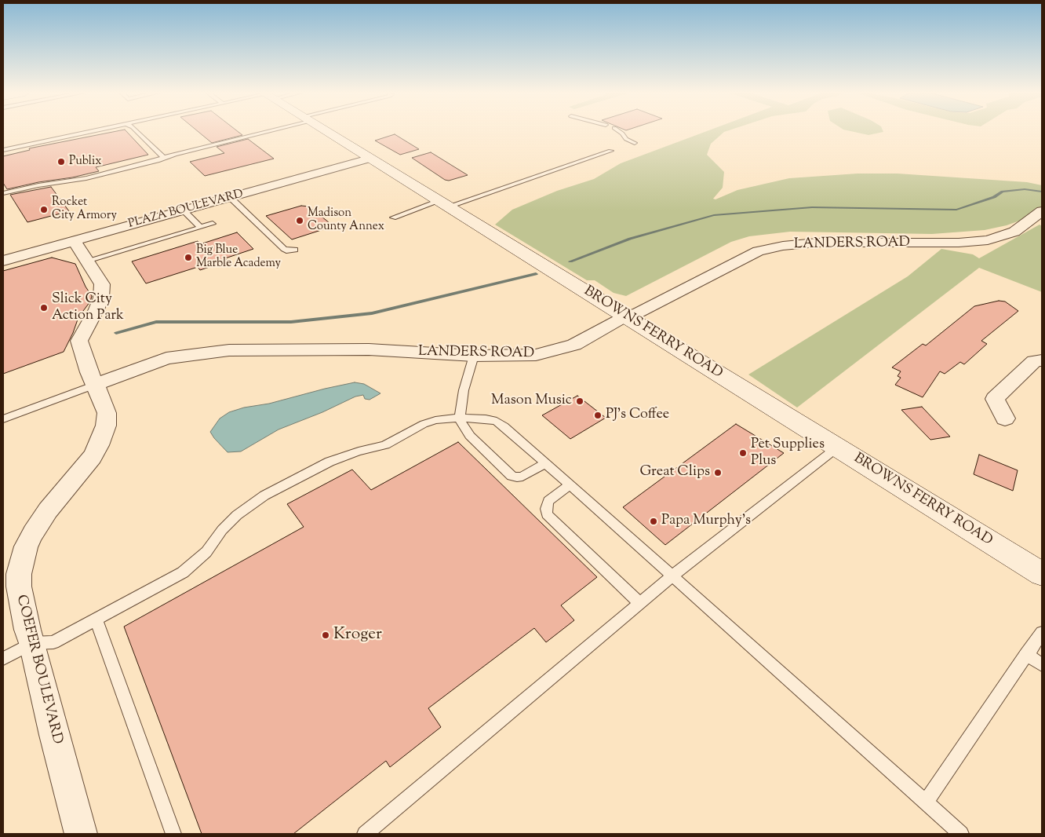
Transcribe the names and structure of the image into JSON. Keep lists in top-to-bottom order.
{
  "streets": {
    "main road": ["BROWNS FERRY ROAD"],
    "street": ["PLAZA BOULEVARD", "LANDERS ROAD", "COEFER BOULEVARD"]
  },
  "crossings": [
    ["PLAZA BOULEVARD", "BROWNS FERRY ROAD"],
    ["PLAZA BOULEVARD", "COEFER BOULEVARD"],
    ["LANDERS ROAD", "BROWNS FERRY ROAD"],
    ["LANDERS ROAD", "COEFER BOULEVARD"]
  ],
  "places": [
    "Publix",
    "Rocket City Armory",
    "Madison County Annex",
    "Big Blue Marble Academy",
    "Slick City Action Park",
    "Mason Music",
    "PJ's Coffee",
    "Pet Supplies Plus",
    "Great Clips",
    "Papa Murphy's",
    "Kroger"
  ]
}
